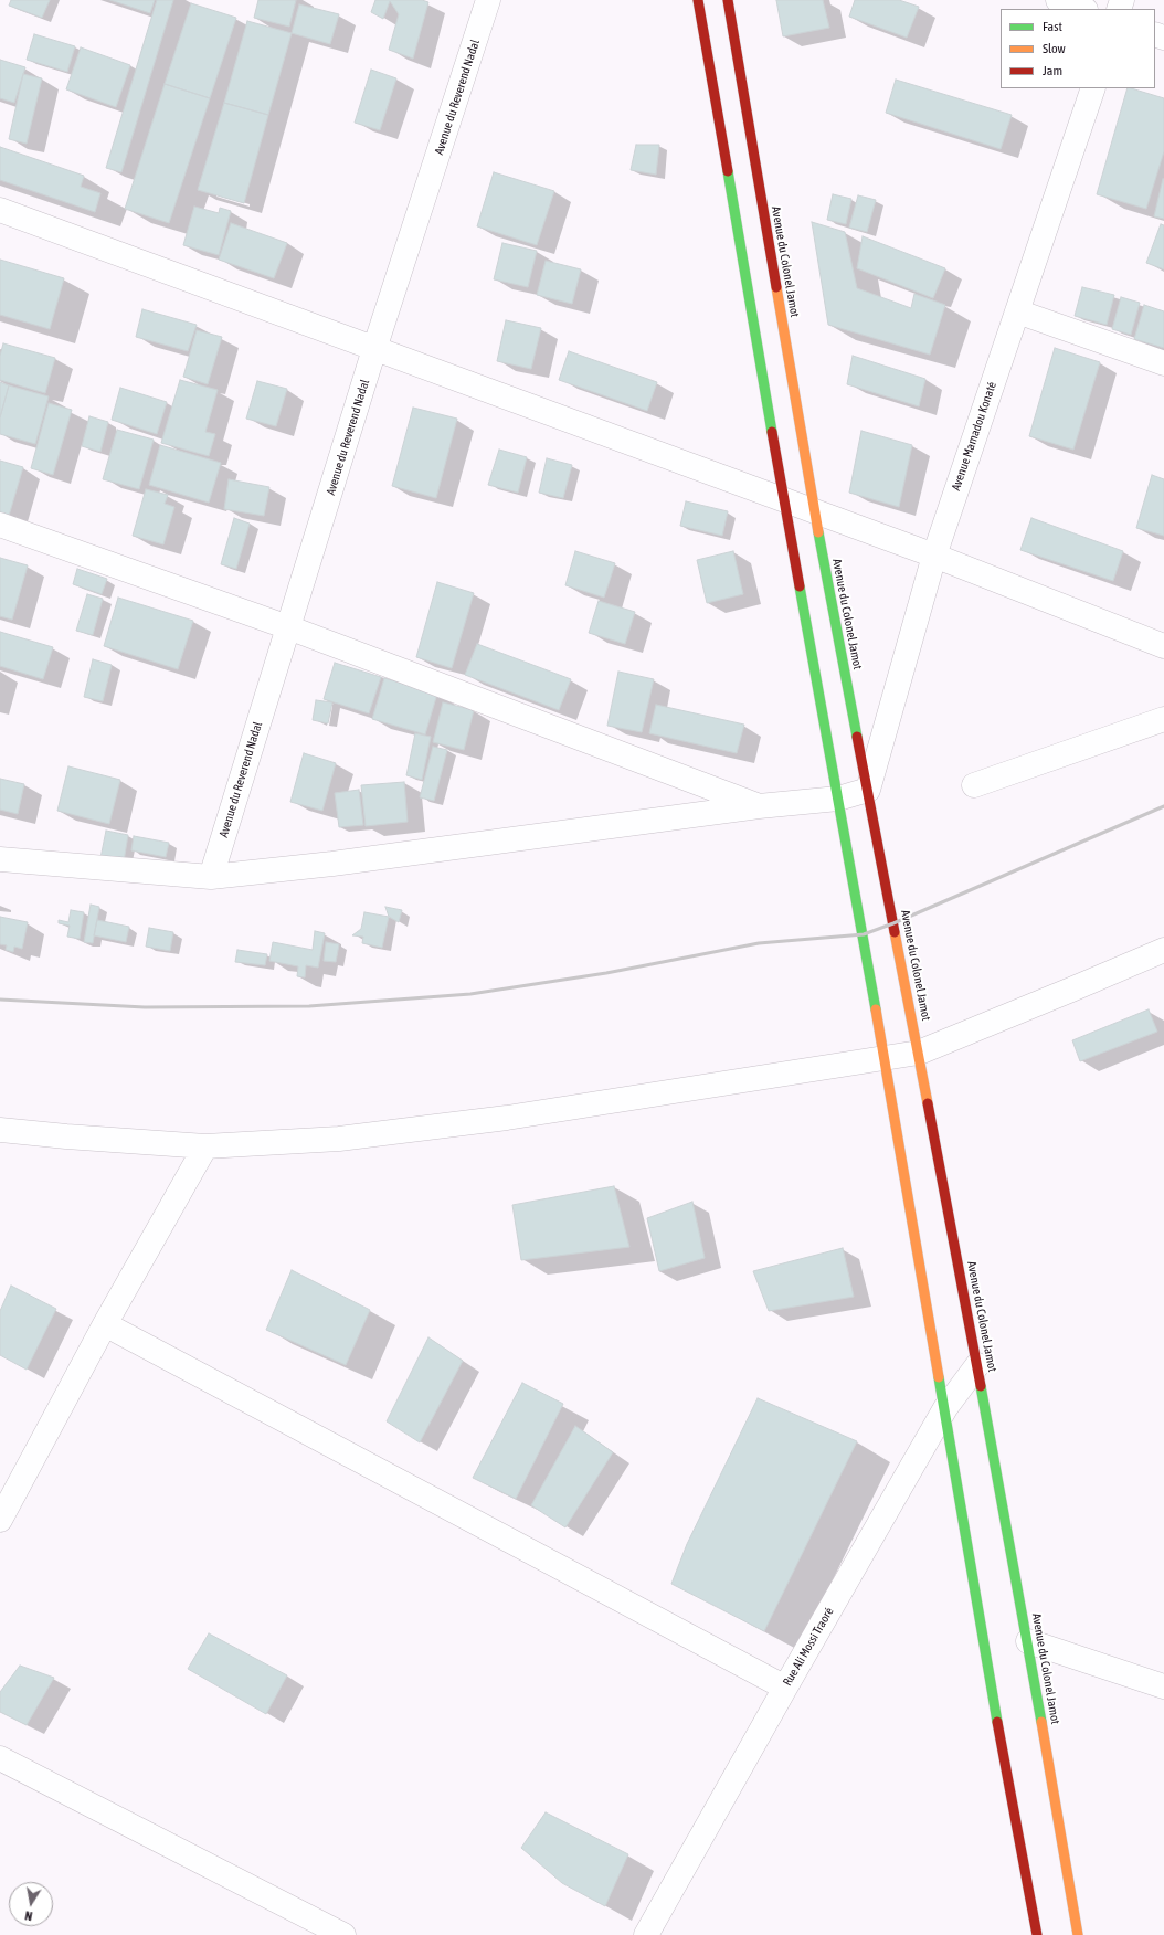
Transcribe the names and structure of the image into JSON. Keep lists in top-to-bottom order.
{
  "streets": {
    "main road": ["Avenue du Colonel Jamot"],
    "street": ["Avenue du Reverend Nadal", "Avenue Mamadou Konaté", "Rue Ali Mossi Traoré"]
  },
  "crossings": [
    ["Avenue du Colonel Jamot", "Avenue Mamadou Konaté"],
    ["Avenue du Colonel Jamot", "Rue Ali Mossi Traoré"]
  ],
  "legend": ["Fast", "Slow", "Jam"],
  "north": "bottom"
}
